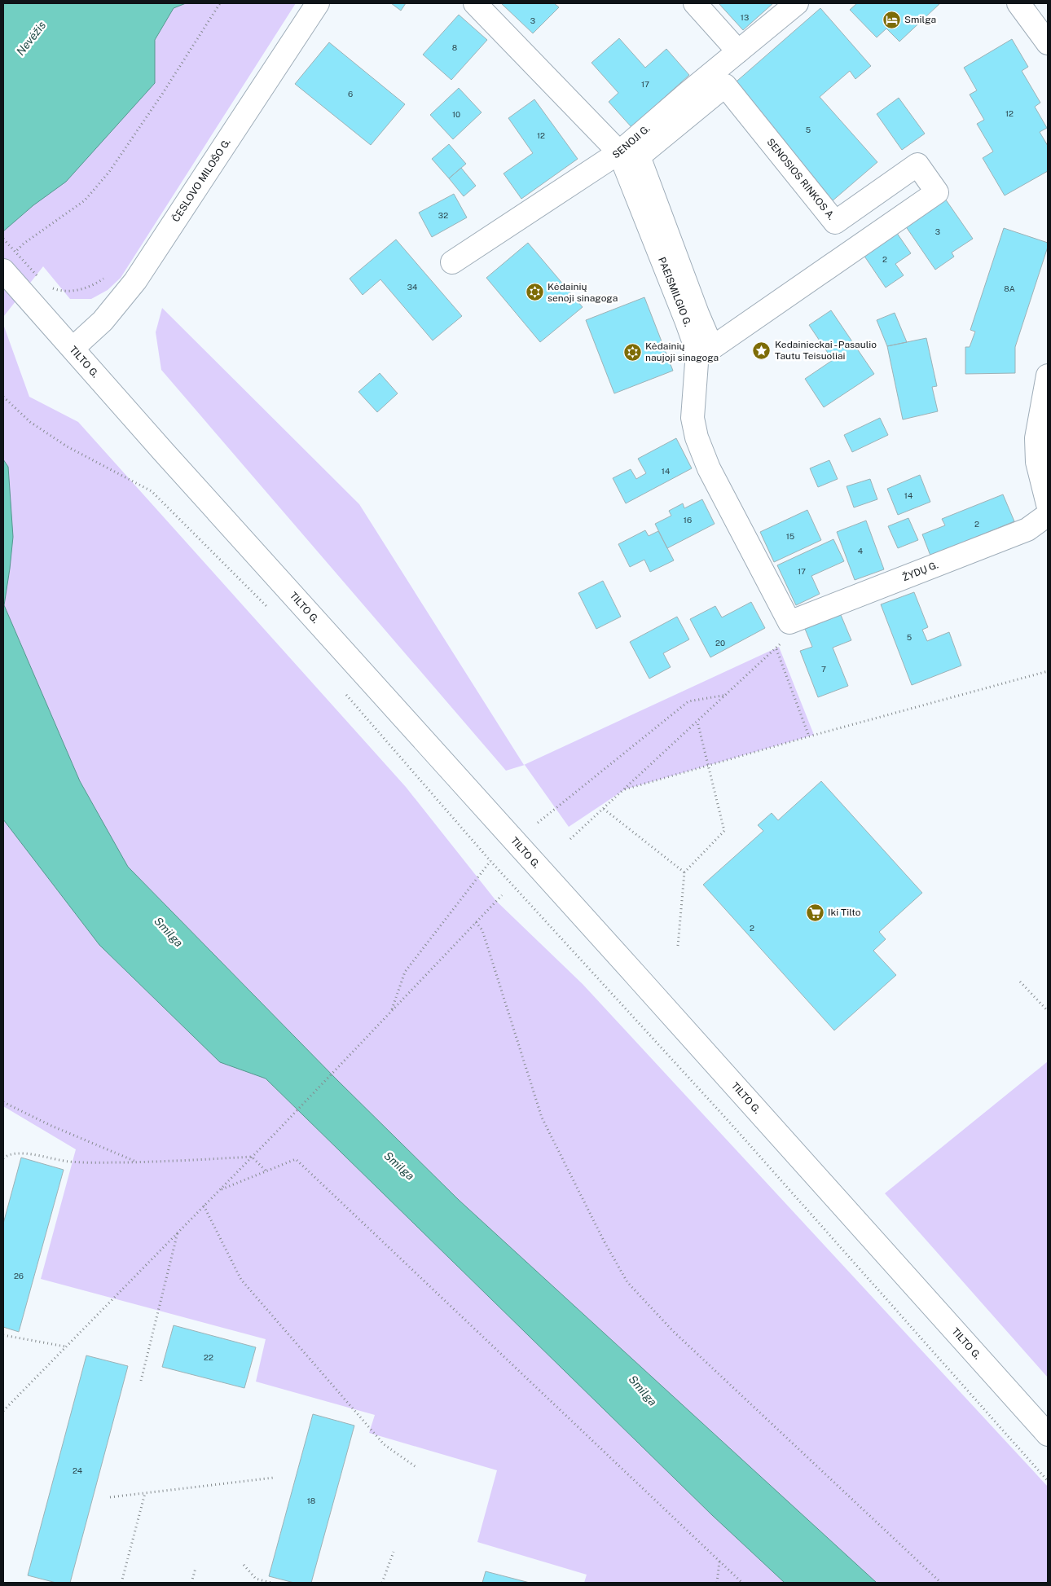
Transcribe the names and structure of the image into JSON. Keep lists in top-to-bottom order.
{
  "streets": {
    "street": [
      "SENOJI G.",
      "SENOSIOS RINKOS A.",
      "ČESLOVO MILOŠO G.",
      "PAEISMILGIO G.",
      "TILTO G.",
      "ŽYDŲ G."
    ]
  },
  "crossings": [
    ["SENOJI G.", "PAEISMILGIO G."],
    ["ČESLOVO MILOŠO G.", "TILTO G."],
    ["PAEISMILGIO G.", "ŽYDŲ G."]
  ],
  "water": ["Nevėžis", "Smilga"],
  "places": {
    "hotel": ["Smilga"],
    "synagogue": ["Kėdainių senoji sinagoga", "Kėdainių naujoji sinagoga"],
    "place": ["Kedainieckai - Pasaulio Tautu Teisuoliai"],
    "supermarket": ["Iki Tilto"]
  },
  "house_numbers": [
    "13",
    "3",
    "8",
    "17",
    "6",
    "12",
    "10",
    "5",
    "12",
    "32",
    "3",
    "2",
    "34",
    "8A",
    "14",
    "14",
    "16",
    "2",
    "15",
    "4",
    "17",
    "5",
    "20",
    "7",
    "2",
    "26",
    "22",
    "24",
    "18"
  ]
}
